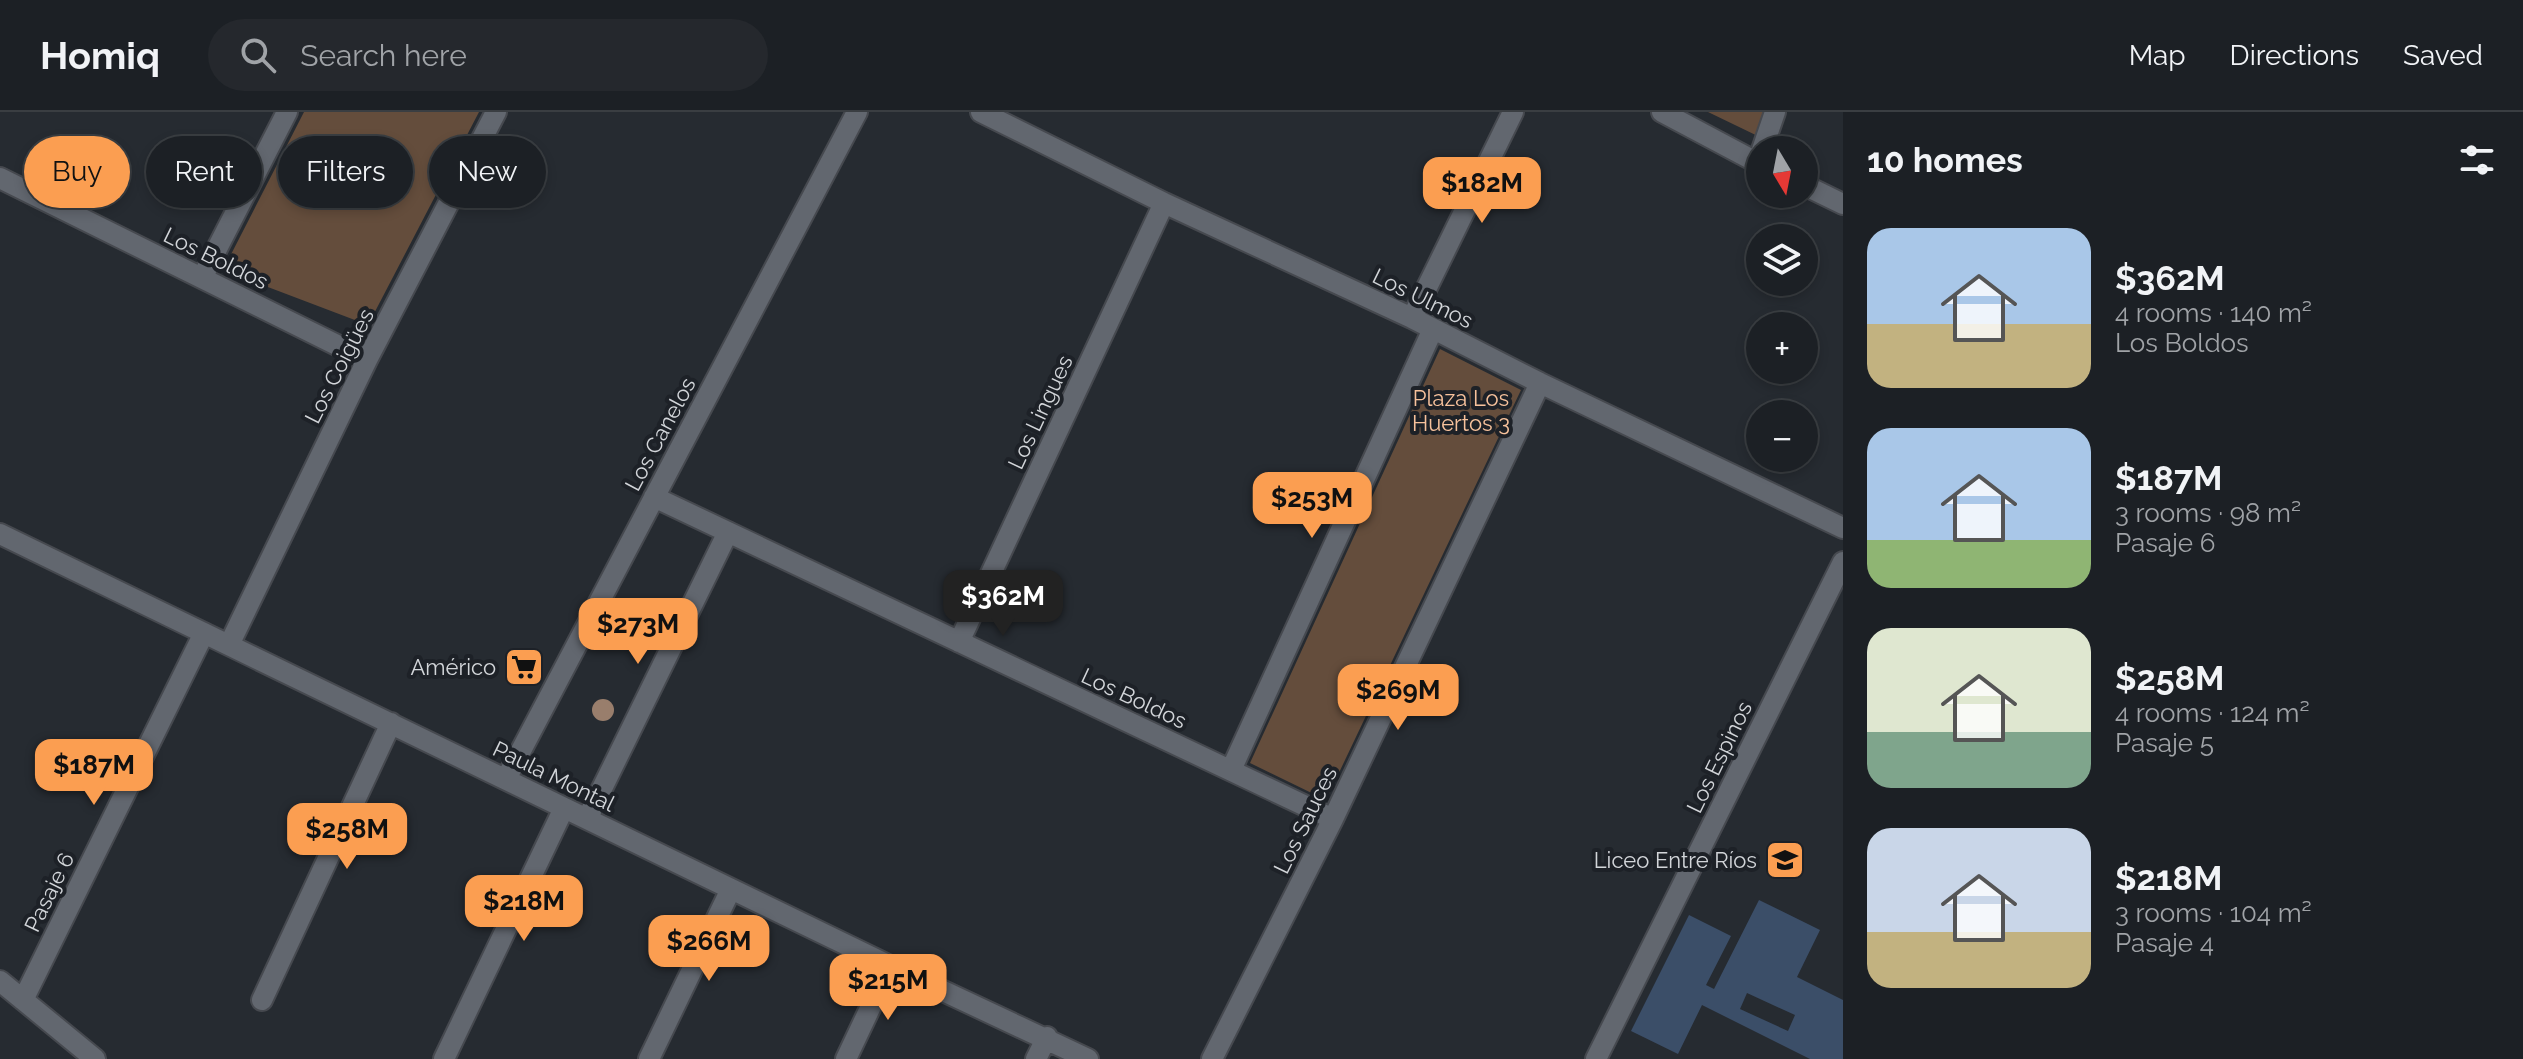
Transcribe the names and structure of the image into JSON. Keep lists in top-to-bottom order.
{
  "streets": {
    "street": [
      "Los Boldos",
      "Los Ulmos",
      "Los Coigües",
      "Los Lingues",
      "Los Canelos",
      "Los Espinos",
      "Paula Montal",
      "Los Sauces",
      "Pasaje 6"
    ]
  },
  "crossings": [
    ["Los Boldos", "Los Coigües"],
    ["Los Boldos", "Los Lingues"],
    ["Los Boldos", "Los Canelos"],
    ["Los Boldos", "Los Sauces"],
    ["Los Ulmos", "Los Lingues"],
    ["Los Ulmos", "Los Sauces"],
    ["Los Coigües", "Paula Montal"],
    ["Los Canelos", "Paula Montal"],
    ["Paula Montal", "Pasaje 6"]
  ],
  "parks": ["Plaza Los Huertos 3"],
  "places": {
    "supermarket": ["Américo"],
    "school or university": ["Liceo Entre Ríos"]
  },
  "north": "bottom",
  "page": {
    "header": "Homiq",
    "search": "Search here",
    "nav": ["Map", "Directions", "Saved"],
    "heading": "10 homes",
    "map_buttons": ["+", "−"],
    "chip": [
      "Buy",
      "Rent",
      "Filters",
      "New"
    ],
    "price": [
      "$182M",
      "$253M",
      "$362M",
      "$273M",
      "$269M",
      "$187M",
      "$258M",
      "$218M",
      "$266M",
      "$215M"
    ],
    "list": [
      {
        "name": "$362M",
        "note": "4 rooms · 140 m² · Los Boldos"
      },
      {
        "name": "$187M",
        "note": "3 rooms · 98 m² · Pasaje 6"
      },
      {
        "name": "$258M",
        "note": "4 rooms · 124 m² · Pasaje 5"
      },
      {
        "name": "$218M",
        "note": "3 rooms · 104 m² · Pasaje 4"
      }
    ]
  }
}
